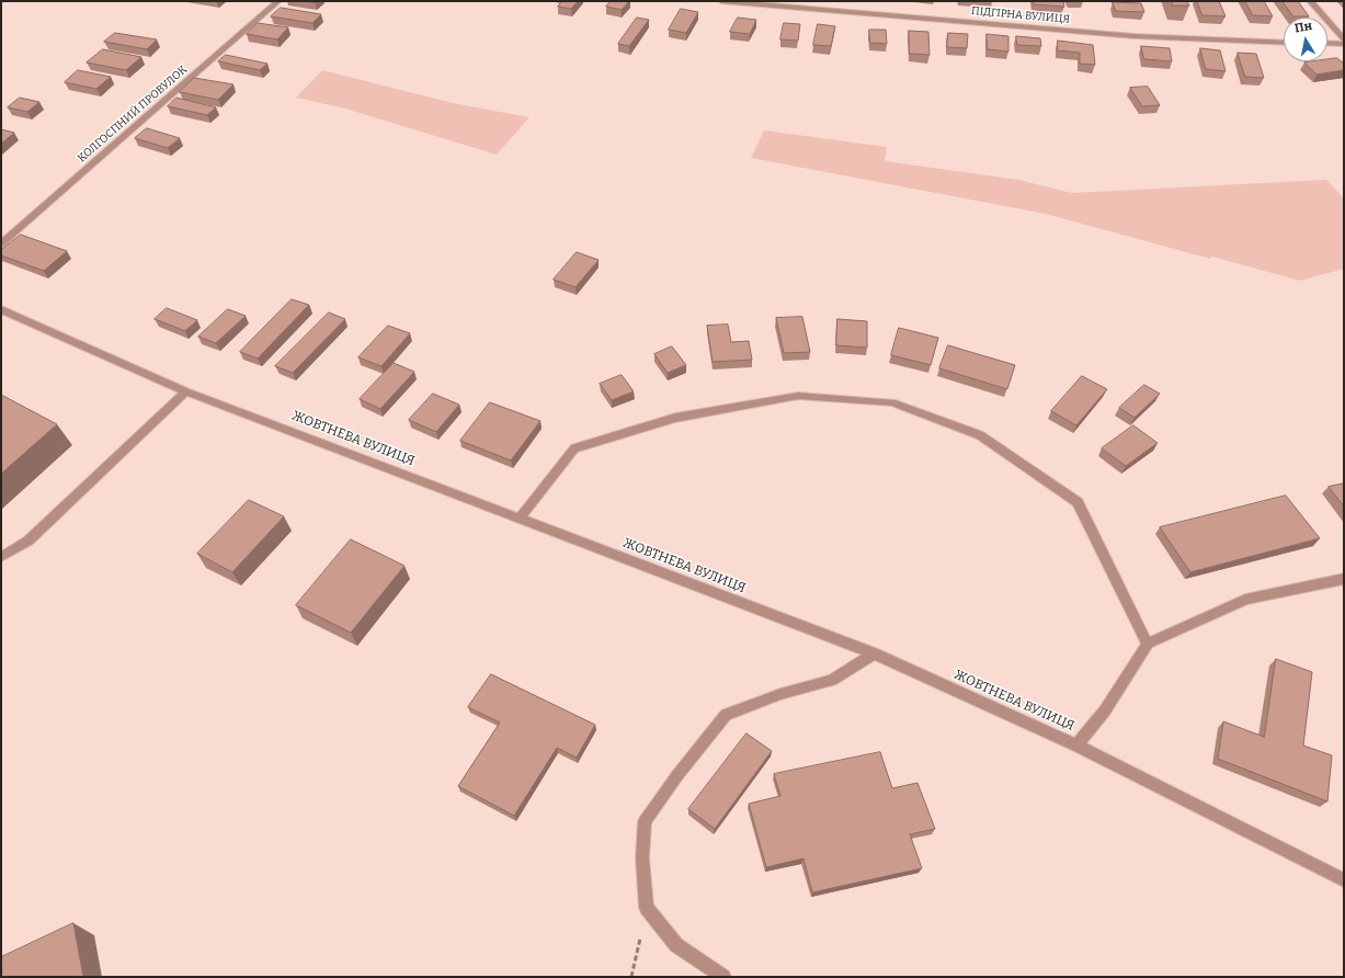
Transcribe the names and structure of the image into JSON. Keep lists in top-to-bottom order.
{
  "streets": {
    "street": ["ПІДГІРНА ВУЛИЦЯ", "КОЛГОСПНИЙ ПРОВУЛОК", "ЖОВТНЕВА ВУЛИЦЯ"]
  },
  "north": "top"
}
